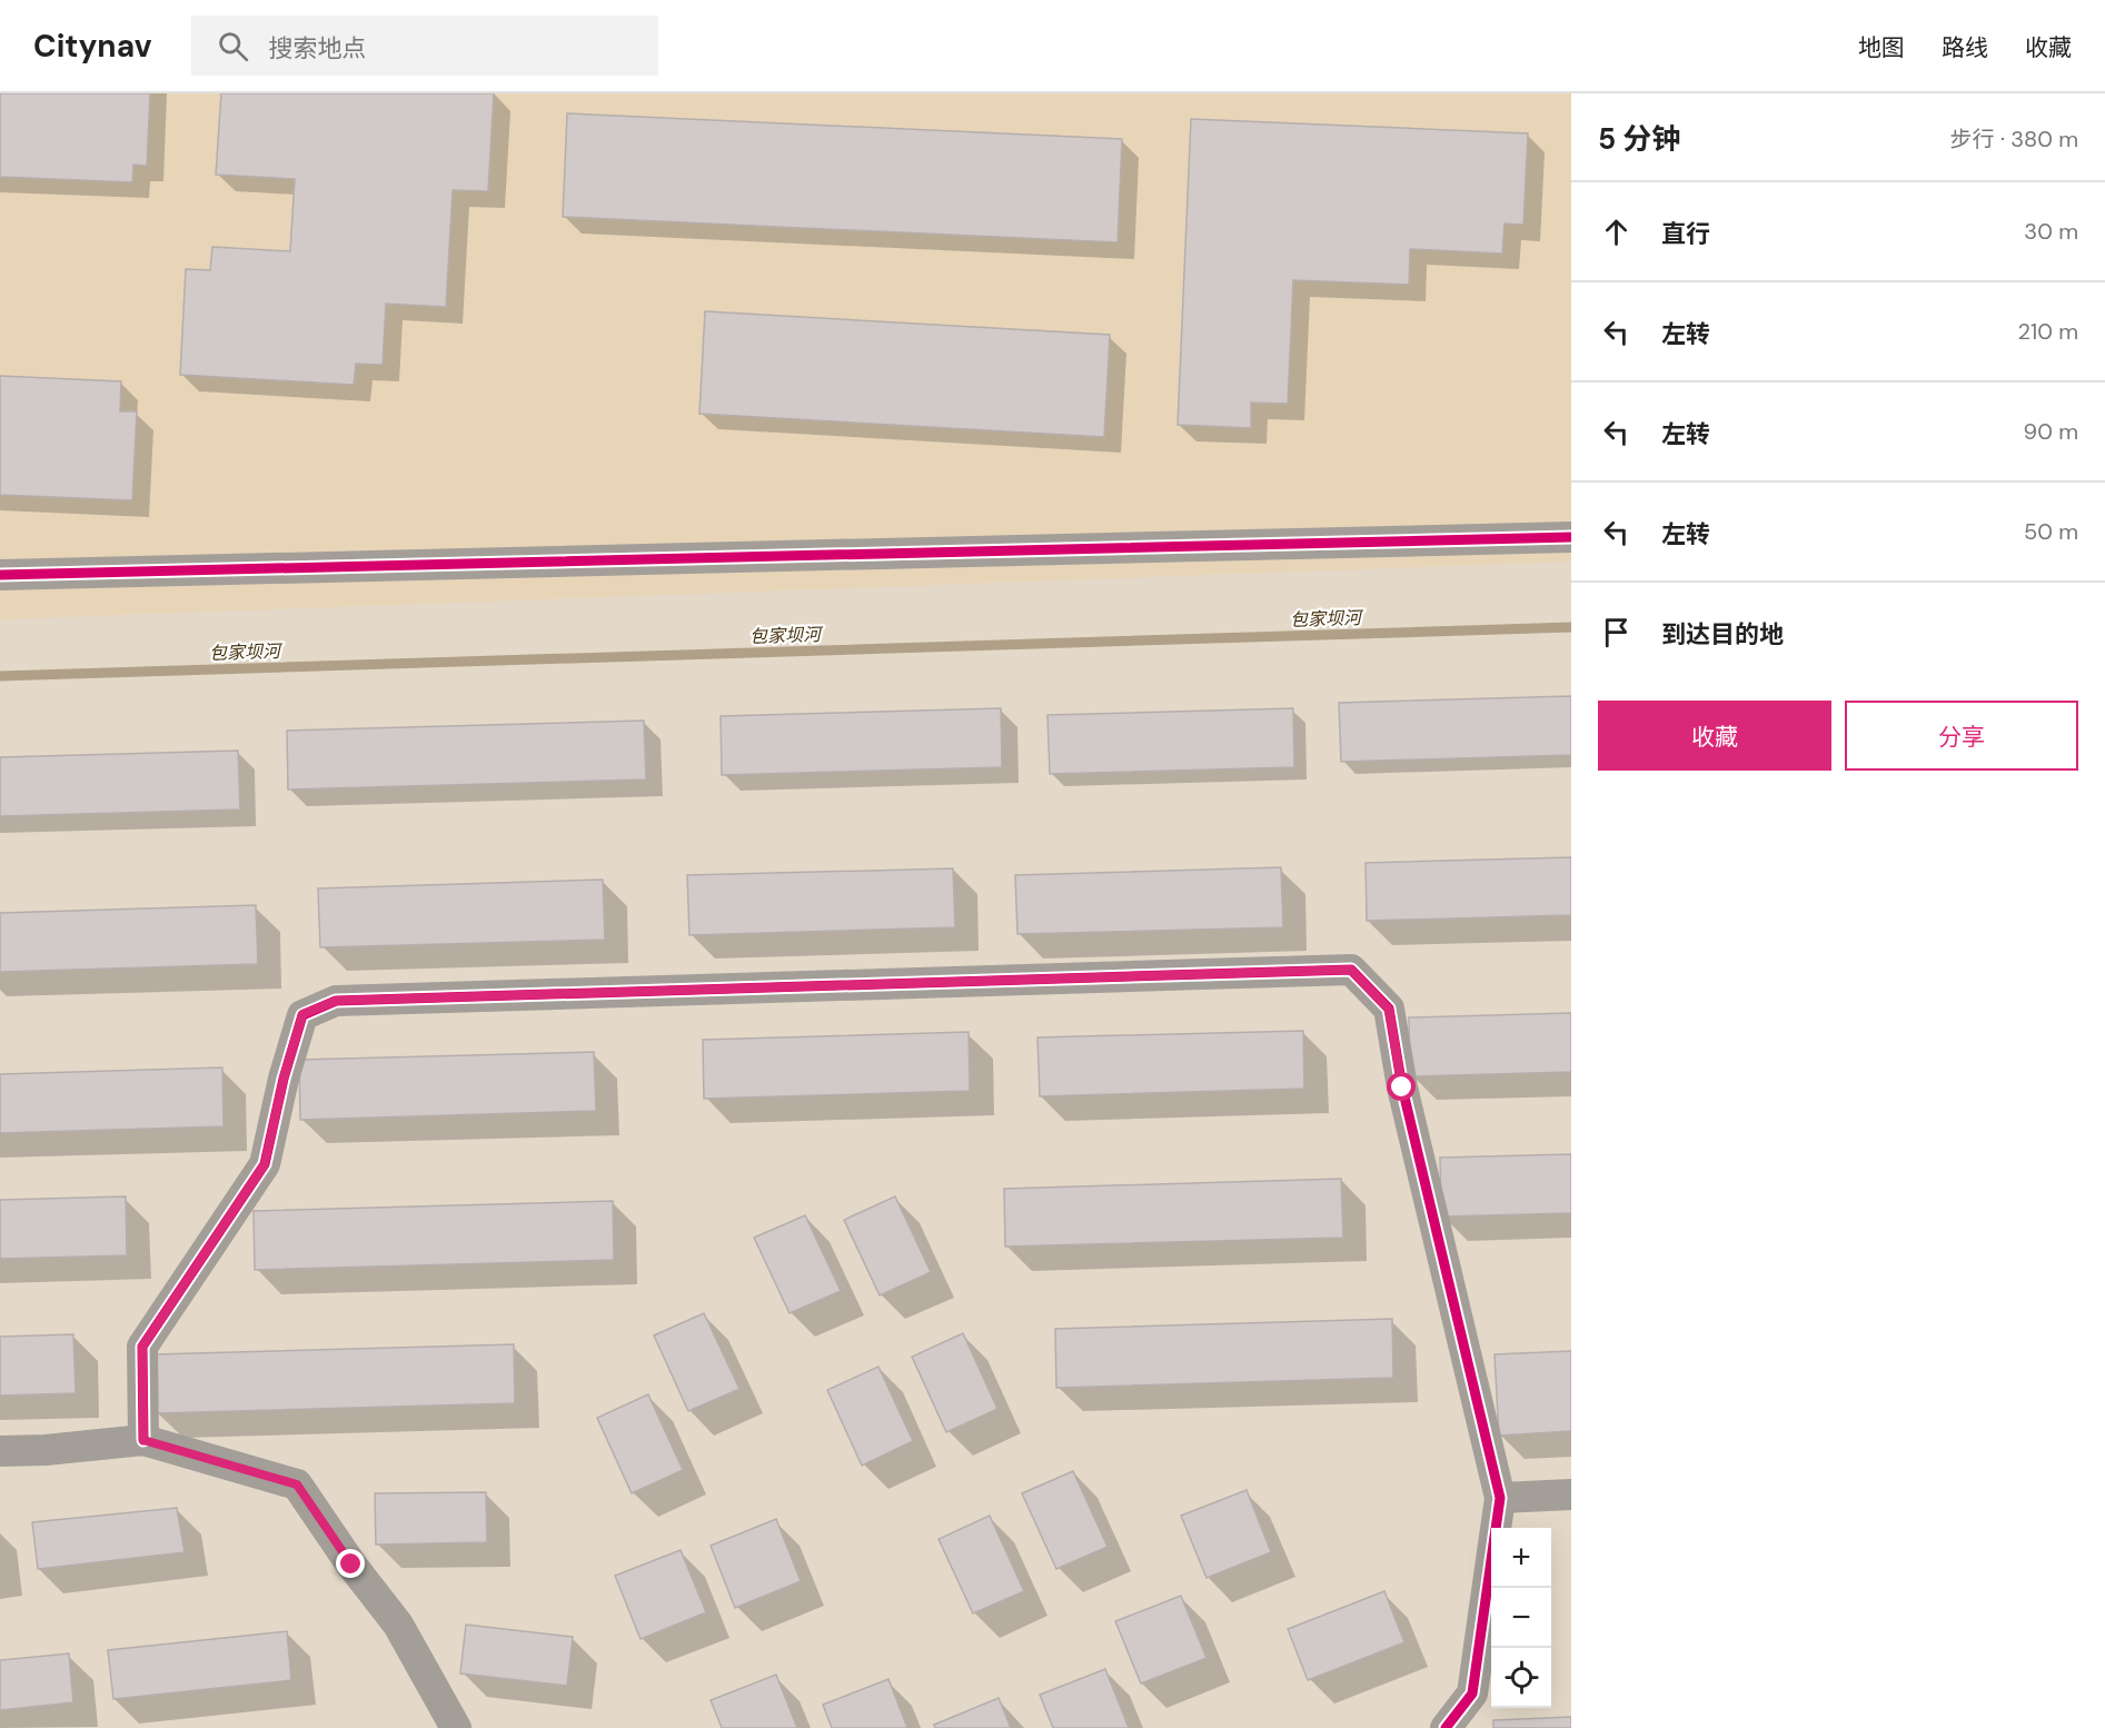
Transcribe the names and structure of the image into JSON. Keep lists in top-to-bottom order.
{
  "water": ["包家坝河"],
  "page": {
    "header": "Citynav",
    "search": "搜索地点",
    "nav": ["地图", "路线", "收藏"],
    "heading": ["5 分钟", "步行 · 380 m"],
    "list": [
      ["直行", "30 m"],
      ["左转", "210 m"],
      ["左转", "90 m"],
      ["左转", "50 m"],
      "到达目的地"
    ],
    "buttons": ["收藏", "分享"],
    "map_buttons": ["+", "−"]
  }
}
